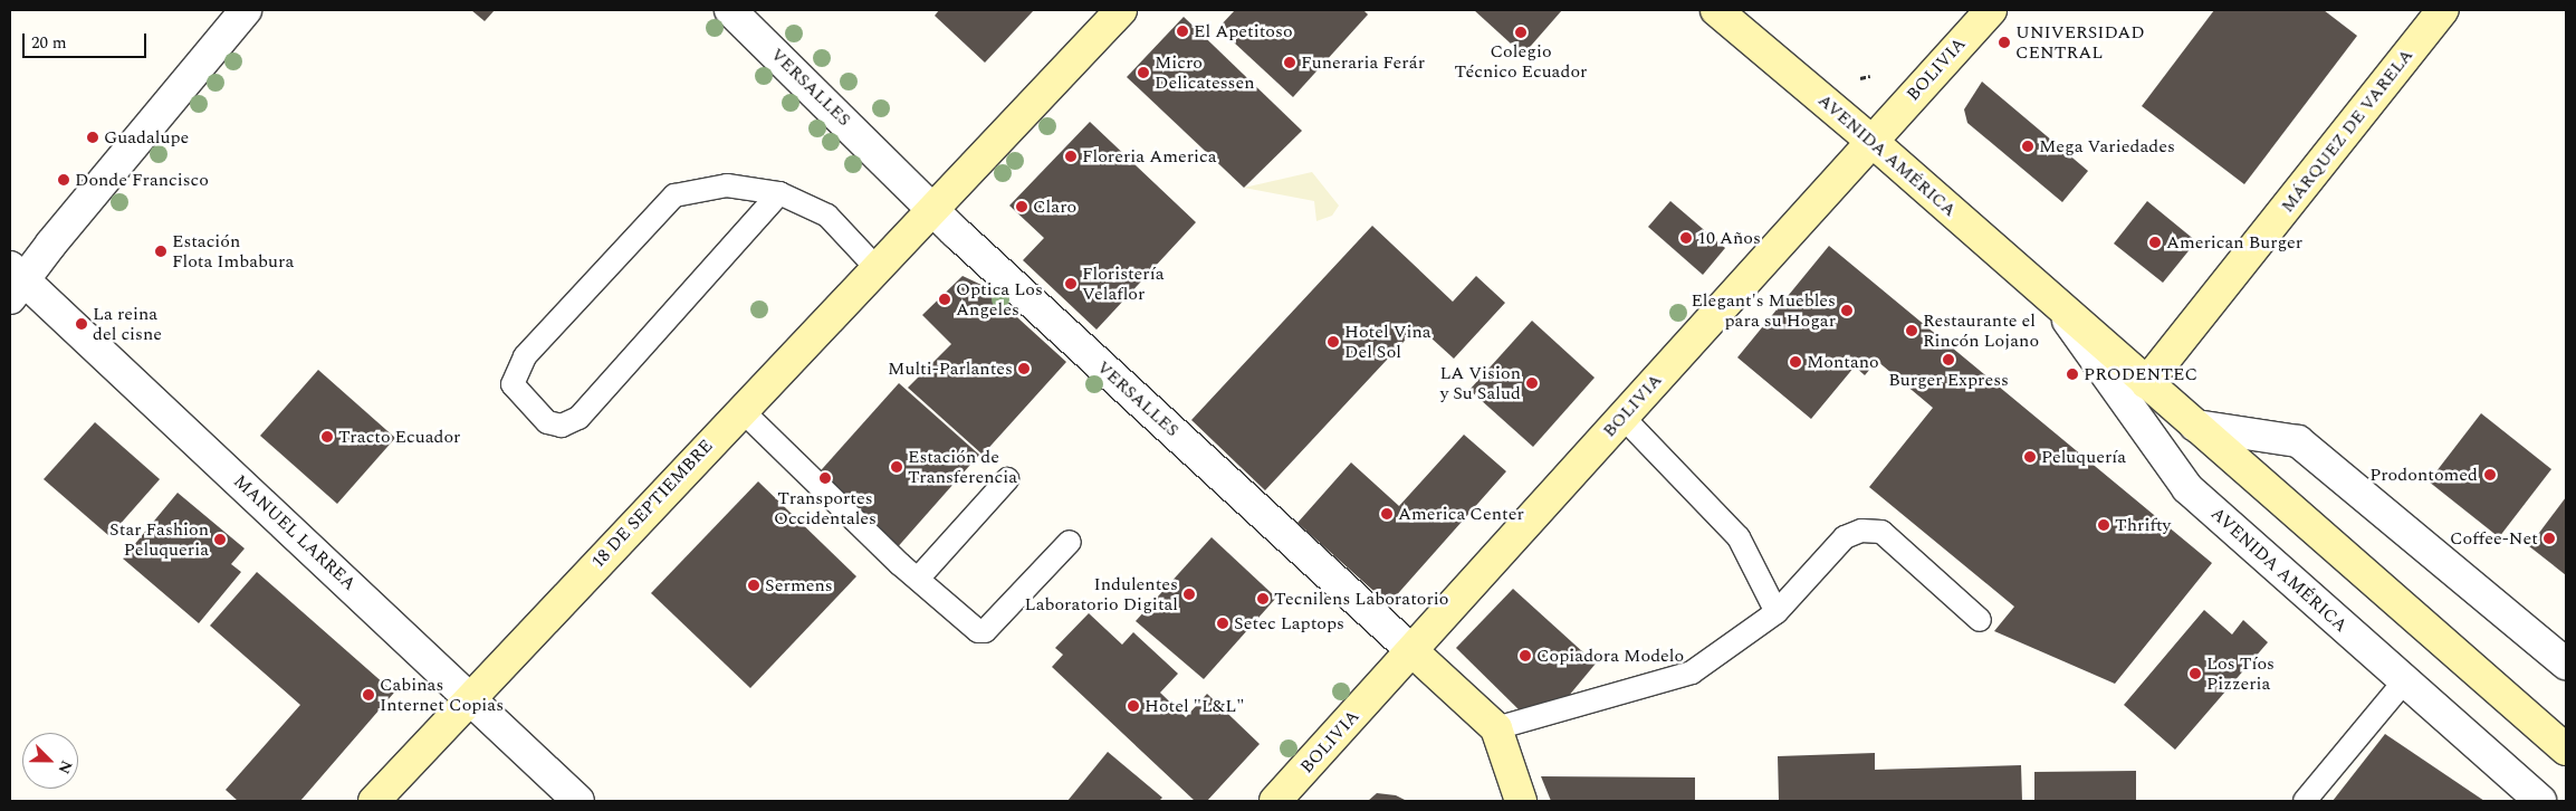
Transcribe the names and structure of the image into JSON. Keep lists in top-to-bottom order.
{
  "streets": {
    "street": [
      "BOLIVIA",
      "VERSALLES",
      "MÁRQUEZ DE VARELA",
      "AVENIDA AMÉRICA",
      "18 DE SEPTIEMBRE",
      "MANUEL LARREA"
    ]
  },
  "crossings": [
    ["BOLIVIA", "VERSALLES"],
    ["BOLIVIA", "AVENIDA AMÉRICA"],
    ["VERSALLES", "18 DE SEPTIEMBRE"],
    ["MÁRQUEZ DE VARELA", "AVENIDA AMÉRICA"],
    ["18 DE SEPTIEMBRE", "MANUEL LARREA"]
  ],
  "places": [
    "El Apetitoso",
    "Colegio Técnico Ecuador",
    "UNIVERSIDAD CENTRAL",
    "Funeraria Ferár",
    "Micro Delicatessen",
    "Guadalupe",
    "Mega Variedades",
    "Floreria America",
    "Donde Francisco",
    "Claro",
    "10 Años",
    "American Burger",
    "Estación Flota Imbabura",
    "Floristería Velaflor",
    "Optica Los Angeles",
    "Elegant's Muebles para su Hogar",
    "La reina del cisne",
    "Restaurante el Rincón Lojano",
    "Hotel Vina Del Sol",
    "Burger Express",
    "Montano",
    "Multi-Parlantes",
    "PRODENTEC",
    "LA Vision y Su Salud",
    "Tracto Ecuador",
    "Peluquería",
    "Estación de Transferencia",
    "Prodontomed",
    "Transportes Occidentales",
    "America Center",
    "Thrifty",
    "Coffee-Net",
    "Star Fashion Peluqueria",
    "Sermens",
    "Indulentes Laboratorio Digital",
    "Tecnilens Laboratorio",
    "Setec Laptops",
    "Copiadora Modelo",
    "Los Tíos Pizzeria",
    "Cabinas Internet Copias",
    "Hotel \"L&L\""
  ],
  "scale_bar": "20 m",
  "north": "bottom right"
}
